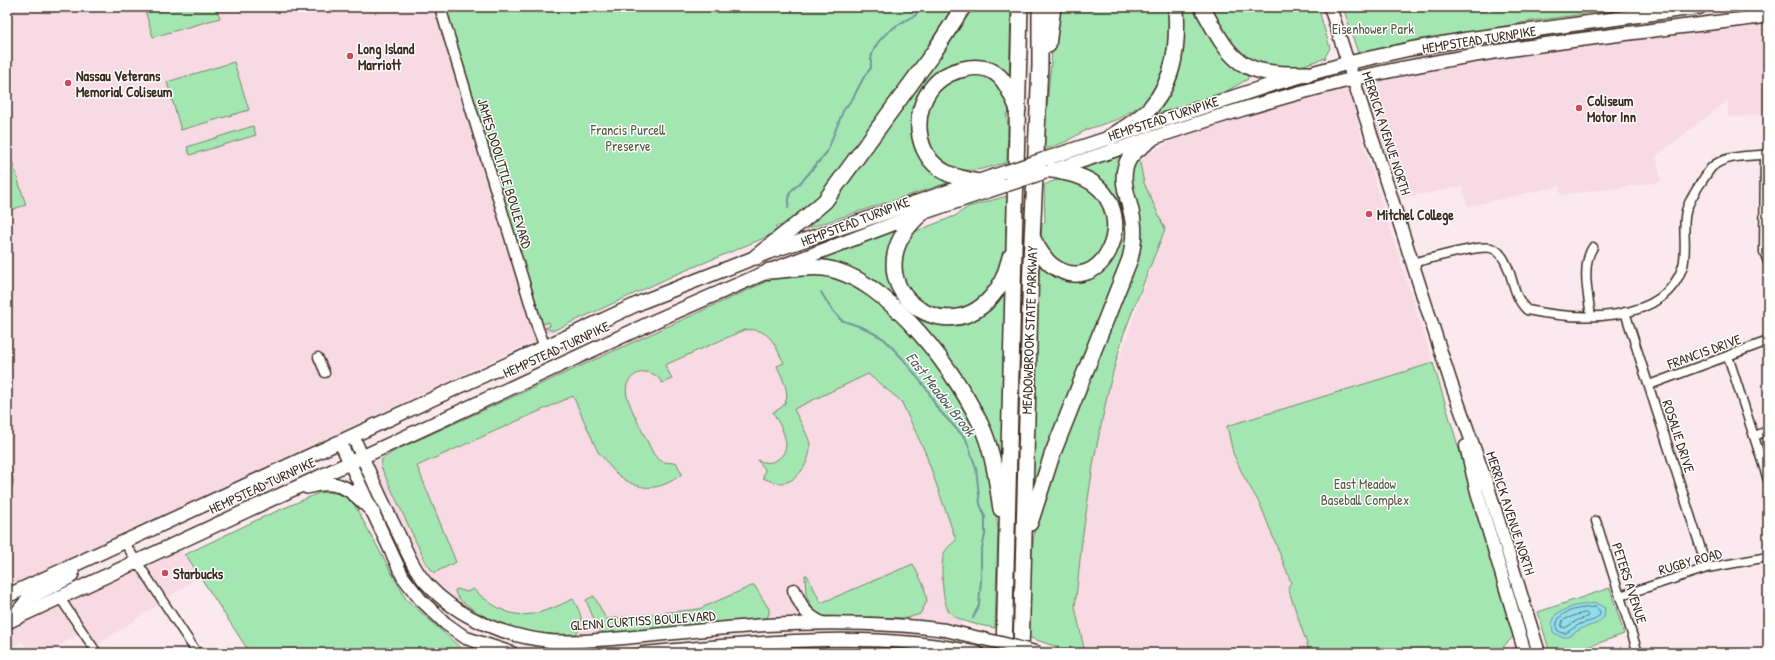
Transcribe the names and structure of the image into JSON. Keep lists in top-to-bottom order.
{
  "streets": {
    "highway": ["MEADOWBROOK STATE PARKWAY"],
    "main road": ["HEMPSTEAD TURNPIKE", "MERRICK AVENUE NORTH", "GLENN CURTISS BOULEVARD"],
    "street": [
      "JAMES DOOLITTLE BOULEVARD",
      "FRANCIS DRIVE",
      "ROSALIE DRIVE",
      "RUGBY ROAD",
      "PETERS AVENUE"
    ]
  },
  "crossings": [
    ["HEMPSTEAD TURNPIKE", "MERRICK AVENUE NORTH"],
    ["HEMPSTEAD TURNPIKE", "JAMES DOOLITTLE BOULEVARD"],
    ["HEMPSTEAD TURNPIKE", "GLENN CURTISS BOULEVARD"],
    ["FRANCIS DRIVE", "ROSALIE DRIVE"],
    ["ROSALIE DRIVE", "RUGBY ROAD"],
    ["RUGBY ROAD", "PETERS AVENUE"]
  ],
  "water": ["East Meadow Brook"],
  "parks": ["Eisenhower Park", "Francis Purcell Preserve", "East Meadow Baseball Complex"],
  "places": [
    "Long Island Marriott",
    "Nassau Veterans Memorial Coliseum",
    "Coliseum Motor Inn",
    "Mitchel College",
    "Starbucks"
  ]
}
